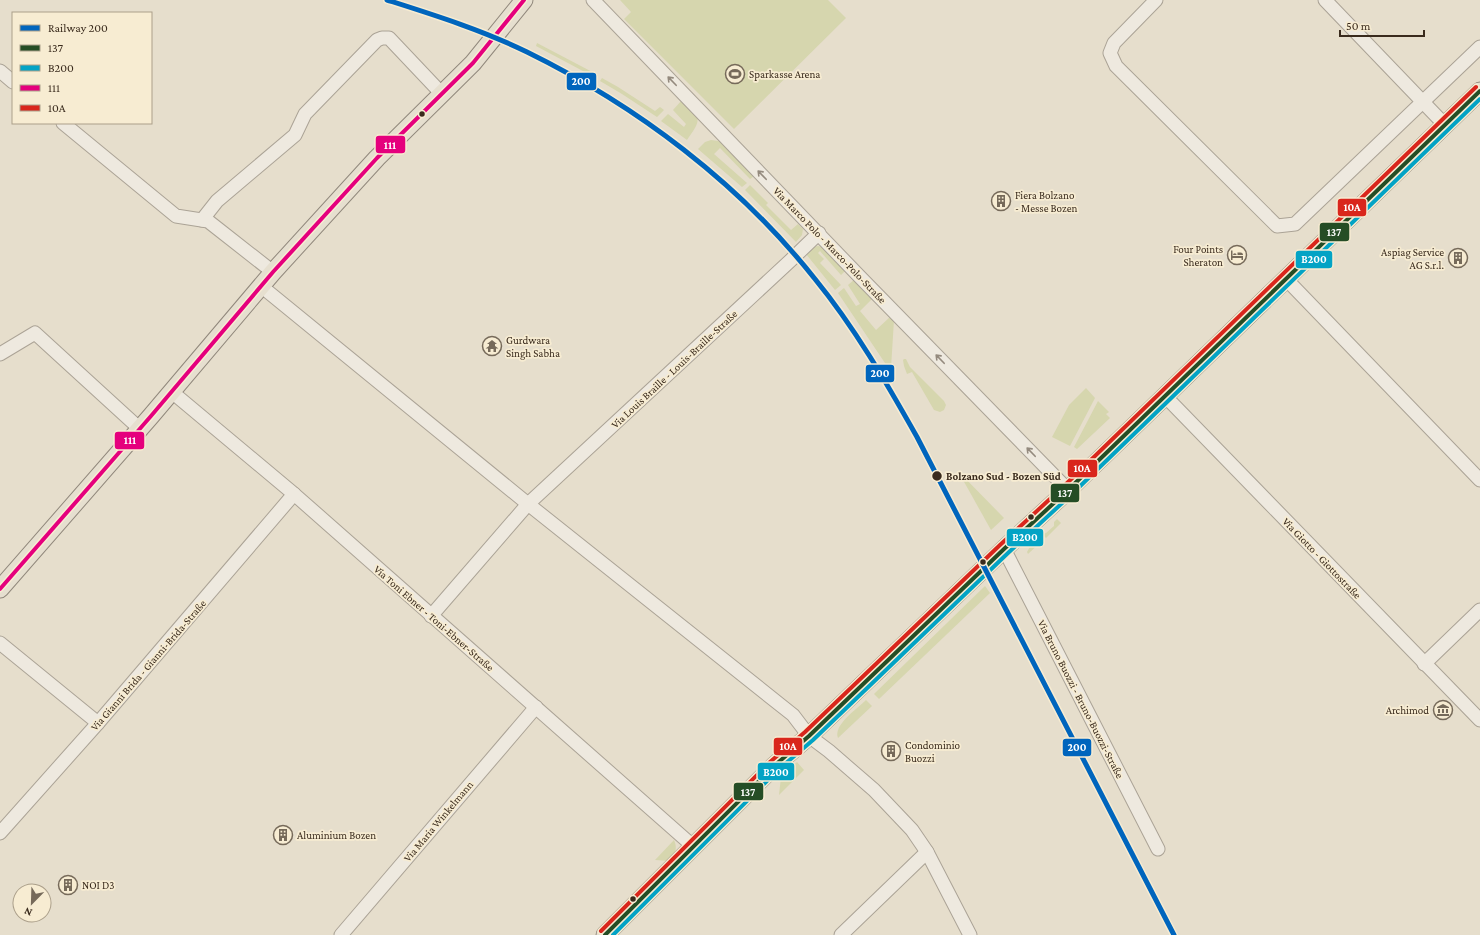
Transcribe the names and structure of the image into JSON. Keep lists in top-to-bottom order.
{
  "streets": {
    "street": [
      "Via Marco Polo - Marco-Polo-Straße",
      "Via Louis Braille - Louis-Braille-Straße",
      "Via Giotto - Giottostraße",
      "Via Toni Ebner - Toni-Ebner-Straße",
      "Via Gianni Brida - Gianni-Brida-Straße",
      "Via Bruno Buozzi - Bruno-Buozzi-Straße",
      "Via Maria Winkelmann"
    ]
  },
  "crossings": [
    ["Via Marco Polo - Marco-Polo-Straße", "Via Louis Braille - Louis-Braille-Straße"],
    ["Via Louis Braille - Louis-Braille-Straße", "Via Toni Ebner - Toni-Ebner-Straße"],
    ["Via Toni Ebner - Toni-Ebner-Straße", "Via Gianni Brida - Gianni-Brida-Straße"],
    ["Via Toni Ebner - Toni-Ebner-Straße", "Via Maria Winkelmann"]
  ],
  "one_way": ["Via Marco Polo - Marco-Polo-Straße"],
  "places": {
    "sports": ["Sparkasse Arena"],
    "building": [
      "Fiera Bolzano - Messe Bozen",
      "Aspiag Service AG S.r.l.",
      "Condominio Buozzi",
      "Aluminium Bozen",
      "NOI D3"
    ],
    "hotel": ["Four Points Sheraton"],
    "temple": ["Gurdwara Singh Sabha"],
    "other": ["Bolzano Sud - Bozen Süd"],
    "museum": ["Archimod"]
  },
  "lines": [
    "rail line 200",
    "transit line 111",
    "transit line 10A",
    "transit line 137",
    "transit line B200"
  ],
  "legend": [
    "Railway 200",
    "137",
    "B200",
    "111",
    "10A"
  ],
  "scale_bar": "50 m",
  "north": "bottom left"
}
